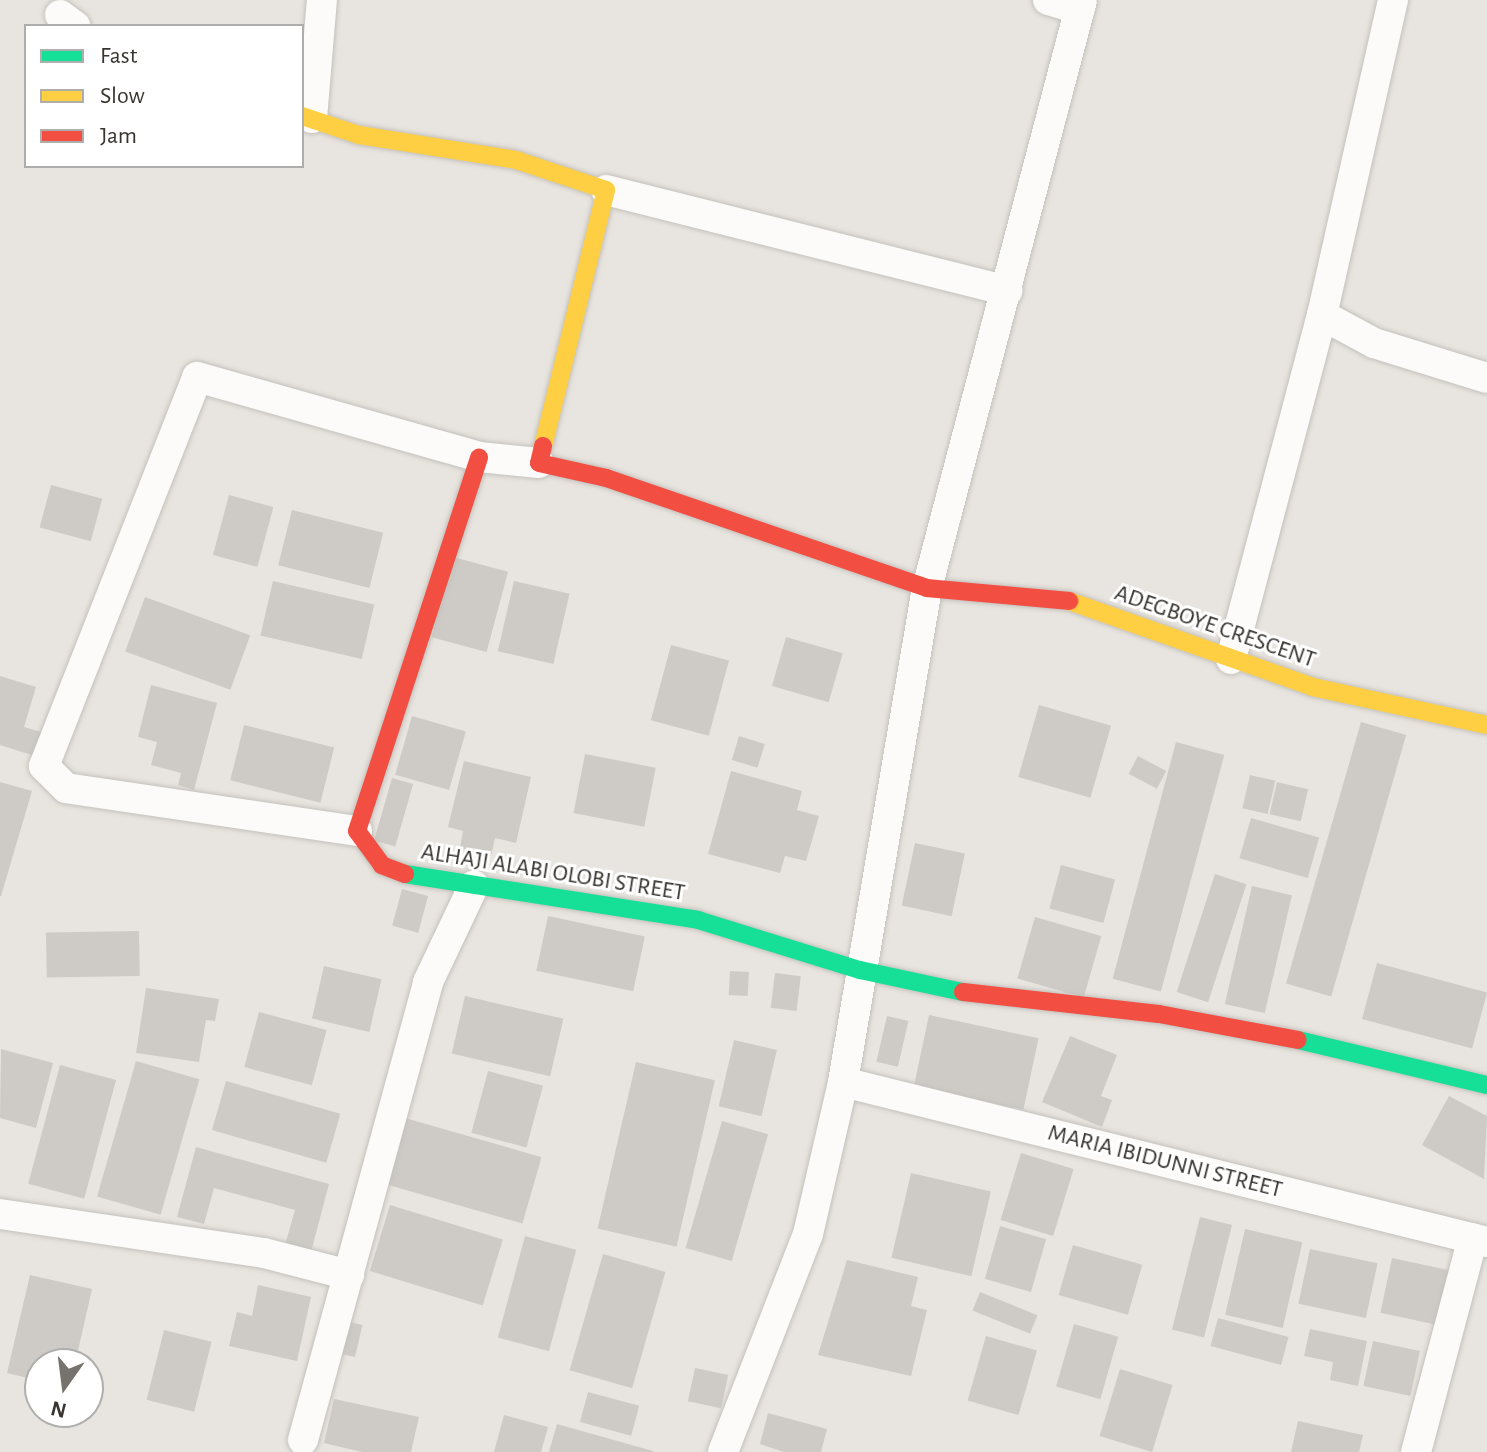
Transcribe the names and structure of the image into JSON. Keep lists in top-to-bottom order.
{
  "streets": {
    "street": ["ADEGBOYE CRESCENT", "ALHAJI ALABI OLOBI STREET", "MARIA IBIDUNNI STREET"]
  },
  "legend": ["Fast", "Slow", "Jam"],
  "north": "bottom"
}
